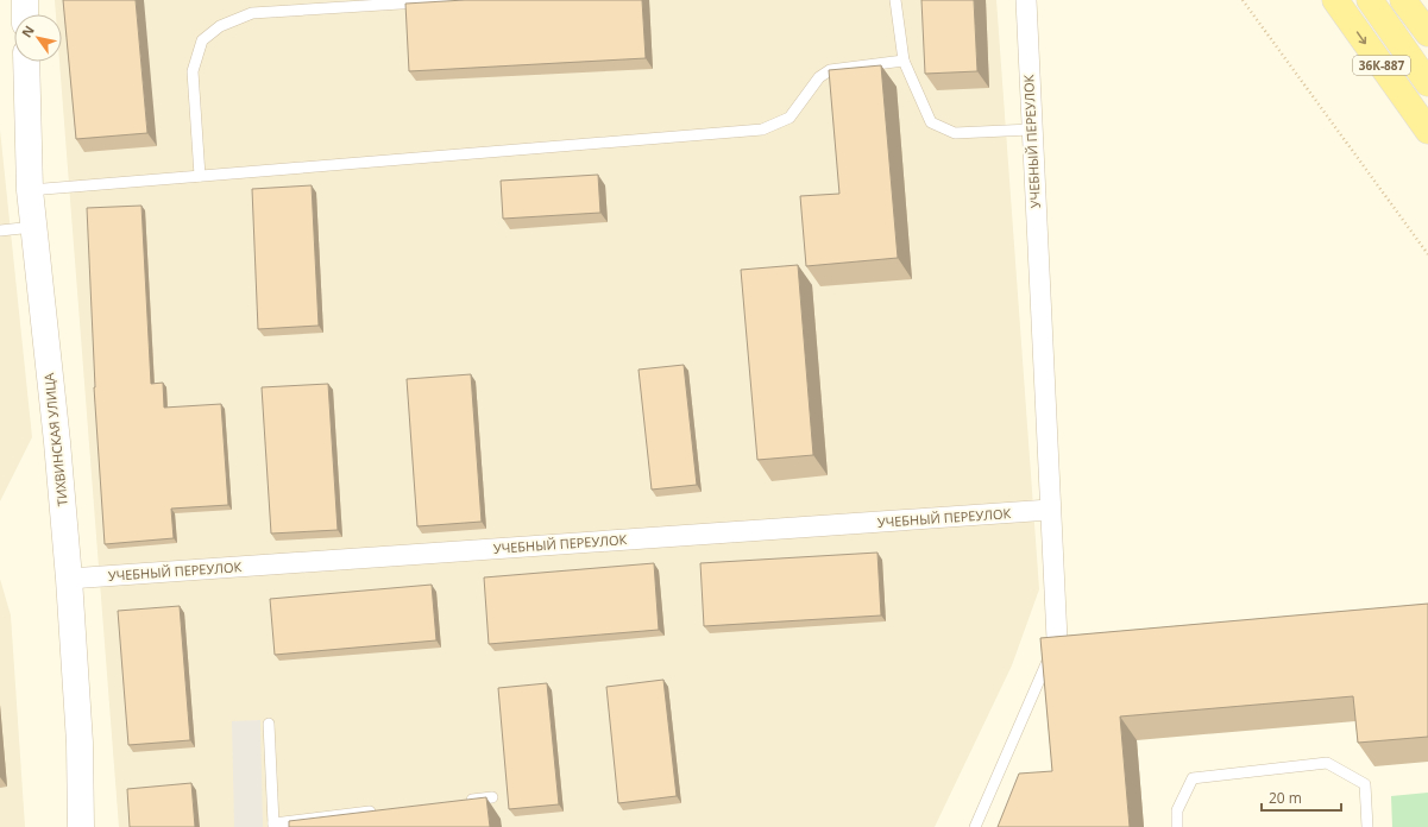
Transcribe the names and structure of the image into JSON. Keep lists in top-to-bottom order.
{
  "streets": {
    "main road": ["36К-887"],
    "street": ["УЧЕБНЫЙ ПЕРЕУЛОК", "ТИХВИНСКАЯ УЛИЦА"]
  },
  "crossings": [
    ["УЧЕБНЫЙ ПЕРЕУЛОК", "ТИХВИНСКАЯ УЛИЦА"]
  ],
  "scale_bar": "20 m",
  "north": "top left"
}
